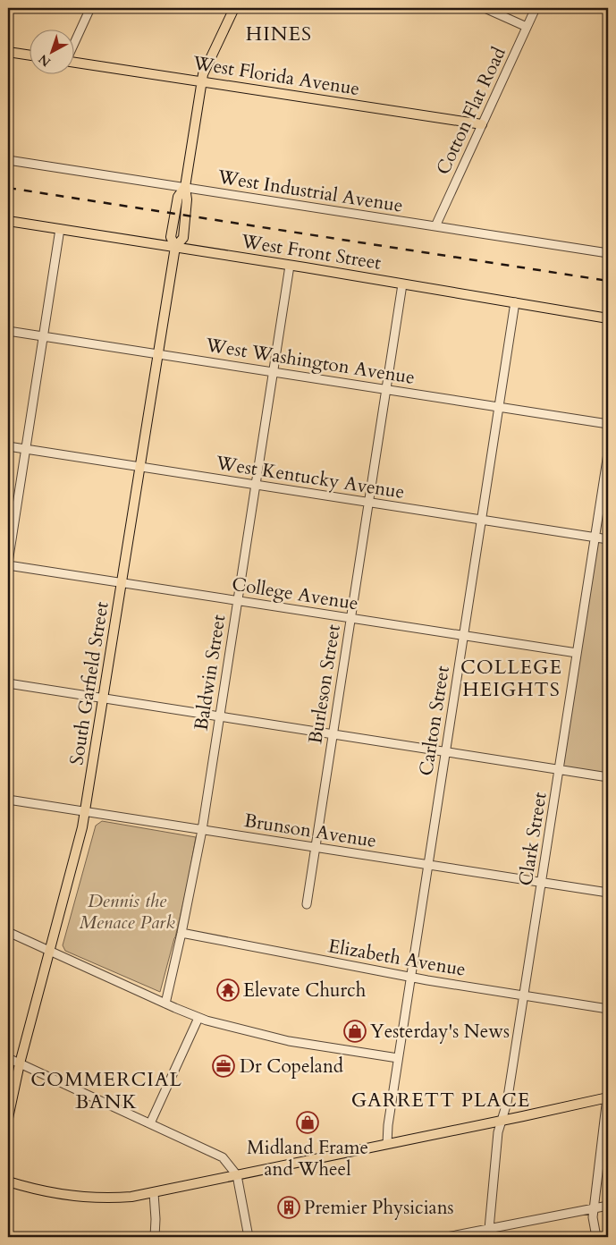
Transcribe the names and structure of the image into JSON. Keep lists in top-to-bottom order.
{
  "streets": {
    "main road": ["West Florida Avenue", "West Front Street", "South Garfield Street"],
    "street": [
      "Cotton Flat Road",
      "West Industrial Avenue",
      "West Washington Avenue",
      "West Kentucky Avenue",
      "College Avenue",
      "Baldwin Street",
      "Burleson Street",
      "Carlton Street",
      "Brunson Avenue",
      "Clark Street",
      "Elizabeth Avenue"
    ]
  },
  "crossings": [
    ["West Florida Avenue", "Cotton Flat Road"],
    ["West Florida Avenue", "South Garfield Street"],
    ["Cotton Flat Road", "West Industrial Avenue"],
    ["West Industrial Avenue", "South Garfield Street"],
    ["West Front Street", "Baldwin Street"],
    ["West Front Street", "South Garfield Street"],
    ["West Front Street", "Burleson Street"],
    ["West Front Street", "Carlton Street"],
    ["West Washington Avenue", "Baldwin Street"],
    ["West Washington Avenue", "South Garfield Street"],
    ["West Washington Avenue", "Burleson Street"],
    ["West Washington Avenue", "Carlton Street"],
    ["West Kentucky Avenue", "Baldwin Street"],
    ["West Kentucky Avenue", "South Garfield Street"],
    ["West Kentucky Avenue", "Burleson Street"],
    ["West Kentucky Avenue", "Carlton Street"],
    ["West Kentucky Avenue", "Clark Street"],
    ["College Avenue", "Baldwin Street"],
    ["College Avenue", "South Garfield Street"],
    ["College Avenue", "Burleson Street"],
    ["College Avenue", "Carlton Street"],
    ["College Avenue", "Clark Street"],
    ["Baldwin Street", "Brunson Avenue"],
    ["Baldwin Street", "Elizabeth Avenue"],
    ["South Garfield Street", "Brunson Avenue"],
    ["Burleson Street", "Brunson Avenue"],
    ["Carlton Street", "Brunson Avenue"],
    ["Carlton Street", "Elizabeth Avenue"],
    ["Brunson Avenue", "Clark Street"],
    ["Clark Street", "Elizabeth Avenue"]
  ],
  "districts": [
    "HINES",
    "COLLEGE HEIGHTS",
    "COMMERCIAL BANK",
    "GARRETT PLACE"
  ],
  "parks": ["Dennis the Menace Park"],
  "places": {
    "temple": ["Elevate Church"],
    "shop": ["Yesterday's News", "Midland Frame and Wheel"],
    "office": ["Dr Copeland"],
    "building": ["Premier Physicians"]
  },
  "north": "bottom left"
}
